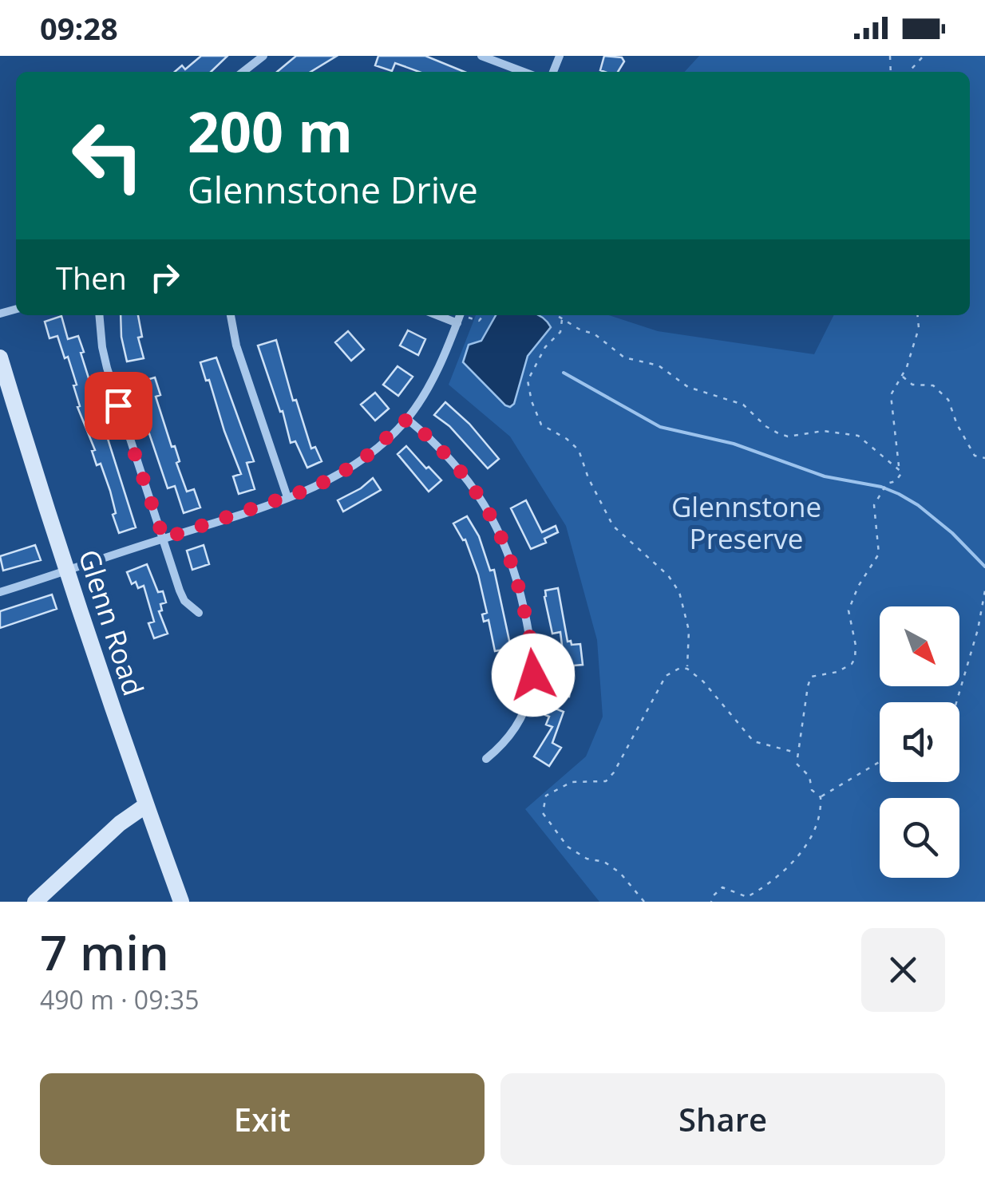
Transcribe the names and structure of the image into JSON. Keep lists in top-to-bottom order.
{
  "streets": {
    "street": ["Glenn Road"]
  },
  "parks": ["Glennstone Preserve"],
  "north": "bottom right",
  "page": {
    "status": "09:28",
    "turn": ["200 m", "Glennstone Drive"],
    "then": "Then",
    "heading": ["7 min", "490 m · 09:35"],
    "buttons": ["Exit", "Share"]
  }
}
